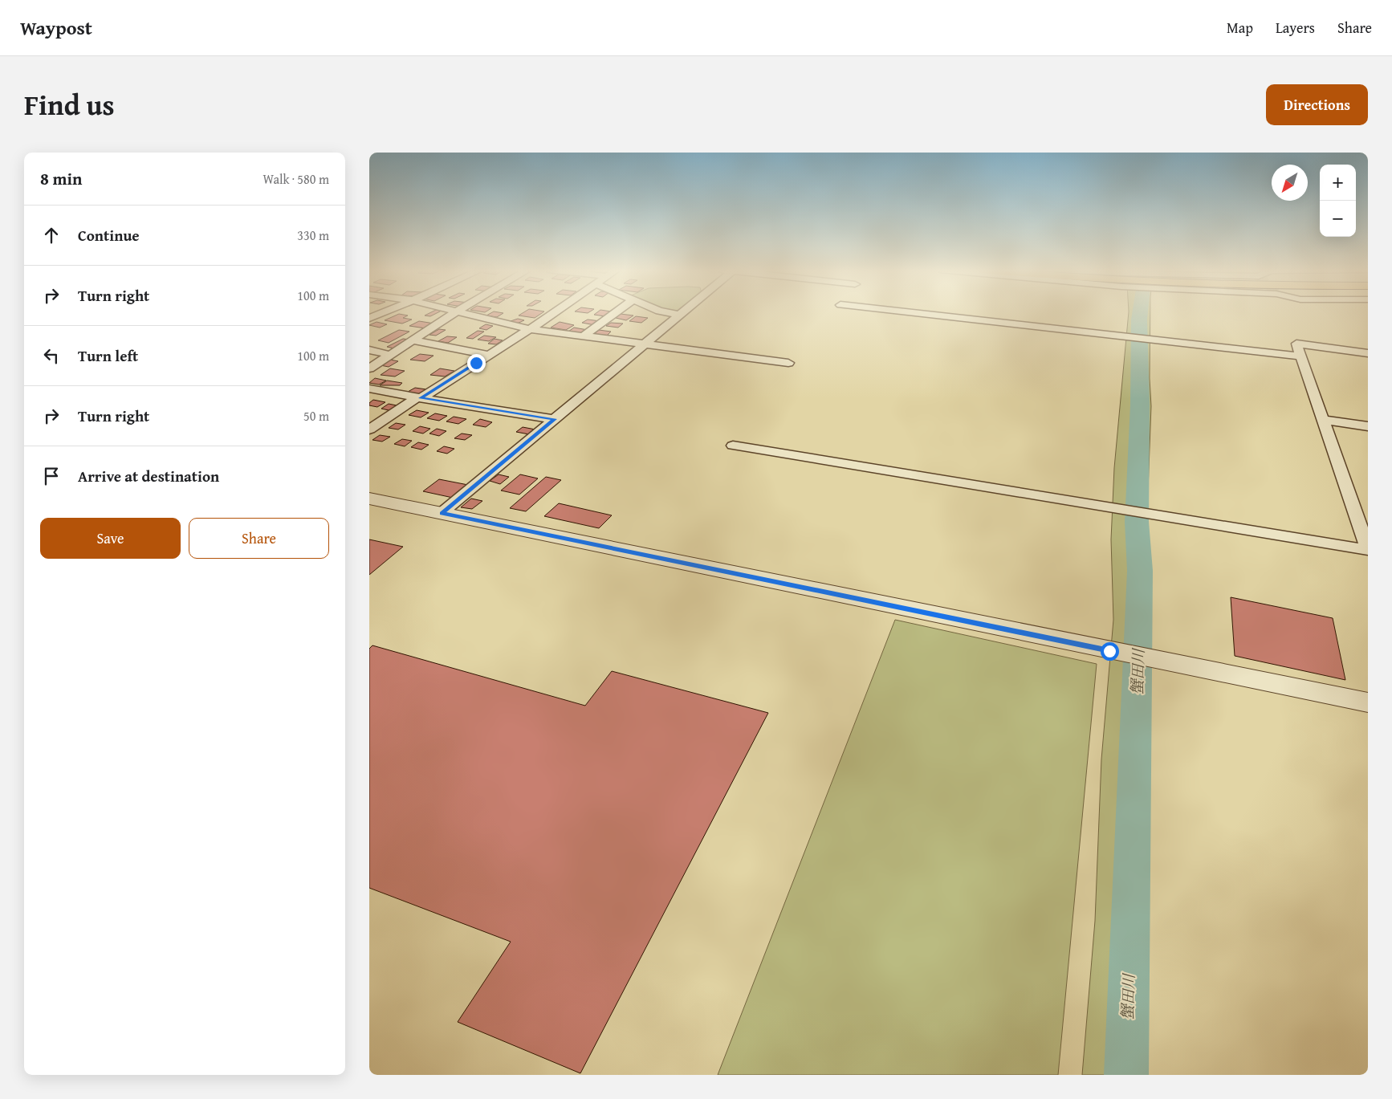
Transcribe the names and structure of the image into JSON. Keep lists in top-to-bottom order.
{
  "water": ["蟹田川"],
  "north": "bottom left",
  "page": {
    "header": "Waypost",
    "nav": ["Map", "Layers", "Share"],
    "title": "Find us",
    "buttons": [
      "Directions",
      ["Save", "Share"]
    ],
    "heading": ["8 min", "Walk · 580 m"],
    "map_buttons": ["+", "−"],
    "list": [
      ["Continue", "330 m"],
      ["Turn right", "100 m"],
      ["Turn left", "100 m"],
      ["Turn right", "50 m"],
      "Arrive at destination"
    ]
  }
}
